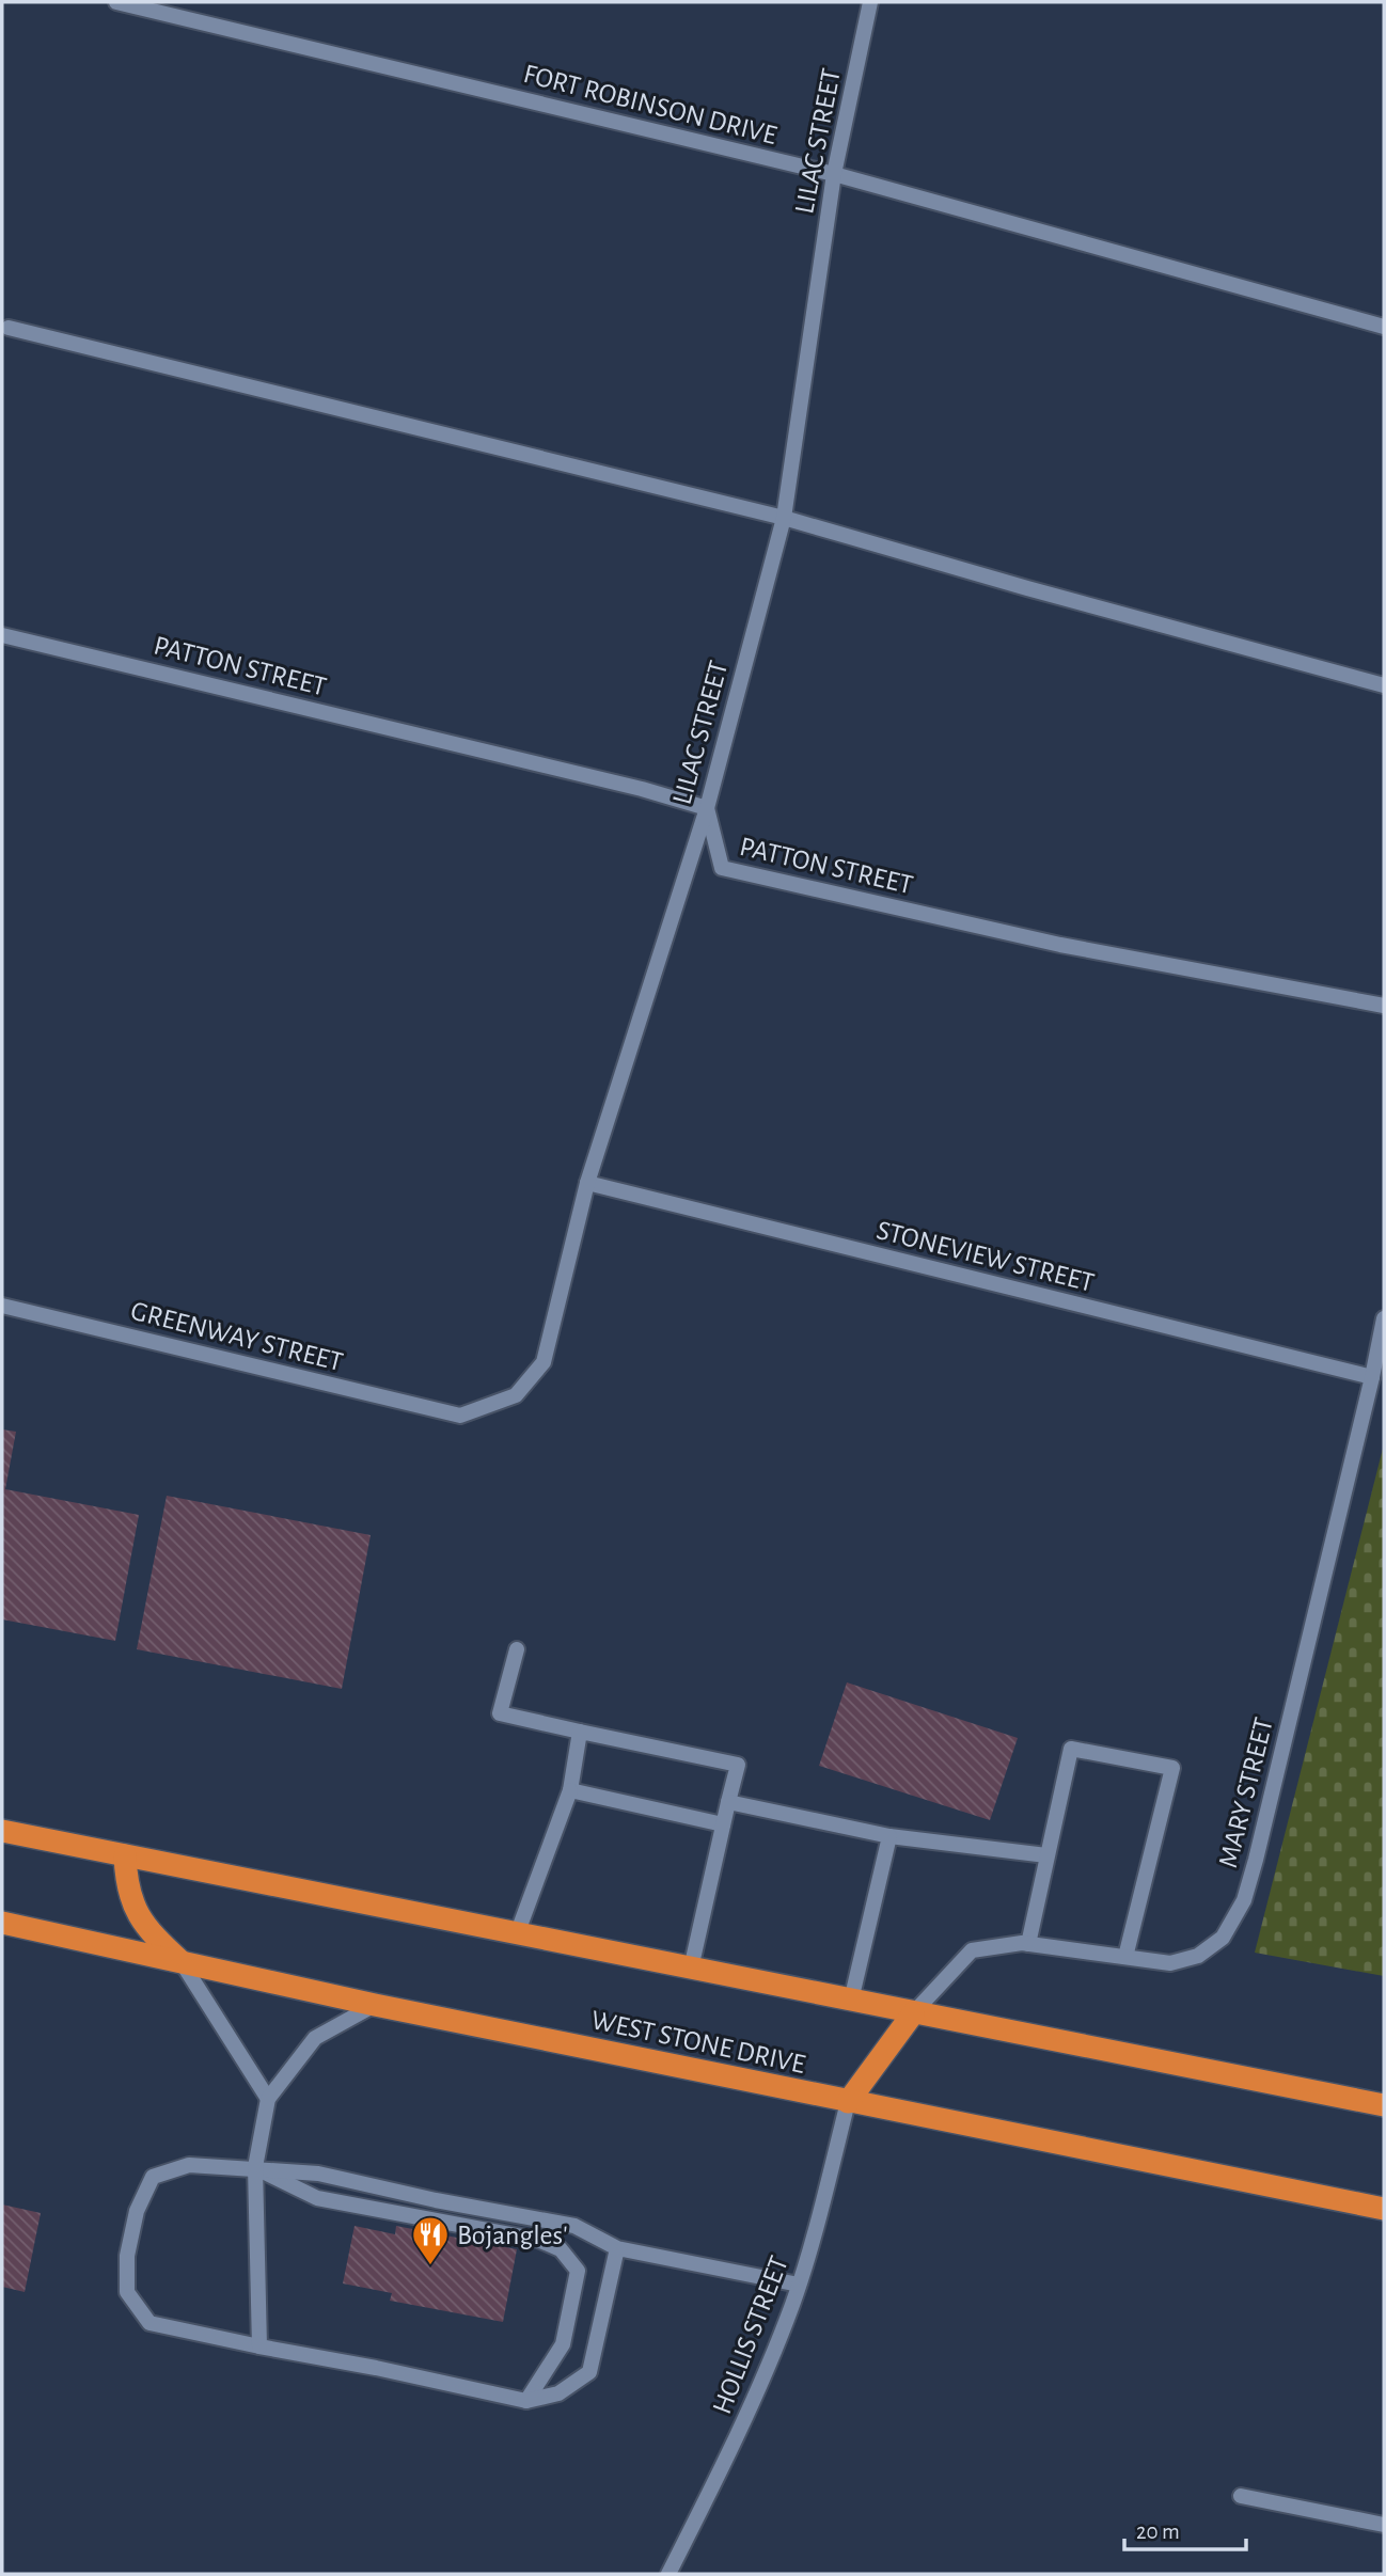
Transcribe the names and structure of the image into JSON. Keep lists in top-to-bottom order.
{
  "streets": {
    "highway": ["WEST STONE DRIVE"],
    "street": [
      "FORT ROBINSON DRIVE",
      "LILAC STREET",
      "PATTON STREET",
      "STONEVIEW STREET",
      "GREENWAY STREET",
      "MARY STREET",
      "HOLLIS STREET"
    ]
  },
  "crossings": [
    ["FORT ROBINSON DRIVE", "LILAC STREET"],
    ["LILAC STREET", "PATTON STREET"],
    ["LILAC STREET", "STONEVIEW STREET"],
    ["LILAC STREET", "GREENWAY STREET"],
    ["STONEVIEW STREET", "MARY STREET"],
    ["WEST STONE DRIVE", "HOLLIS STREET"]
  ],
  "places": {
    "restaurant": ["Bojangles'"]
  },
  "scale_bar": "20 m"
}
